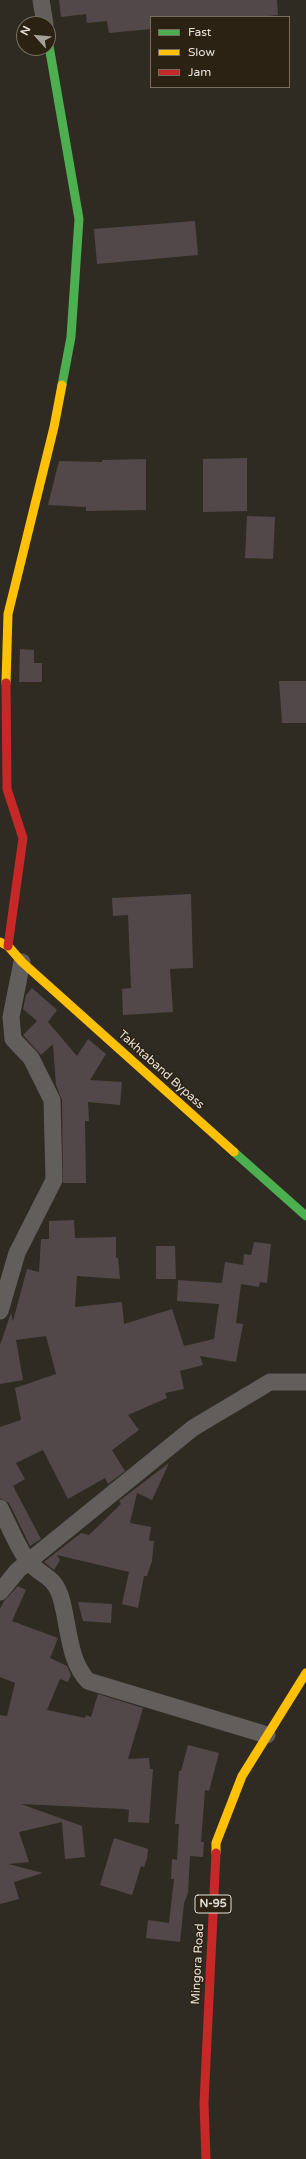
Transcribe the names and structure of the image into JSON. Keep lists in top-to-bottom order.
{
  "streets": {
    "main road": ["Takhtaband Bypass", "N-95", "Mingora Road"]
  },
  "legend": ["Fast", "Slow", "Jam"],
  "north": "top left"
}
